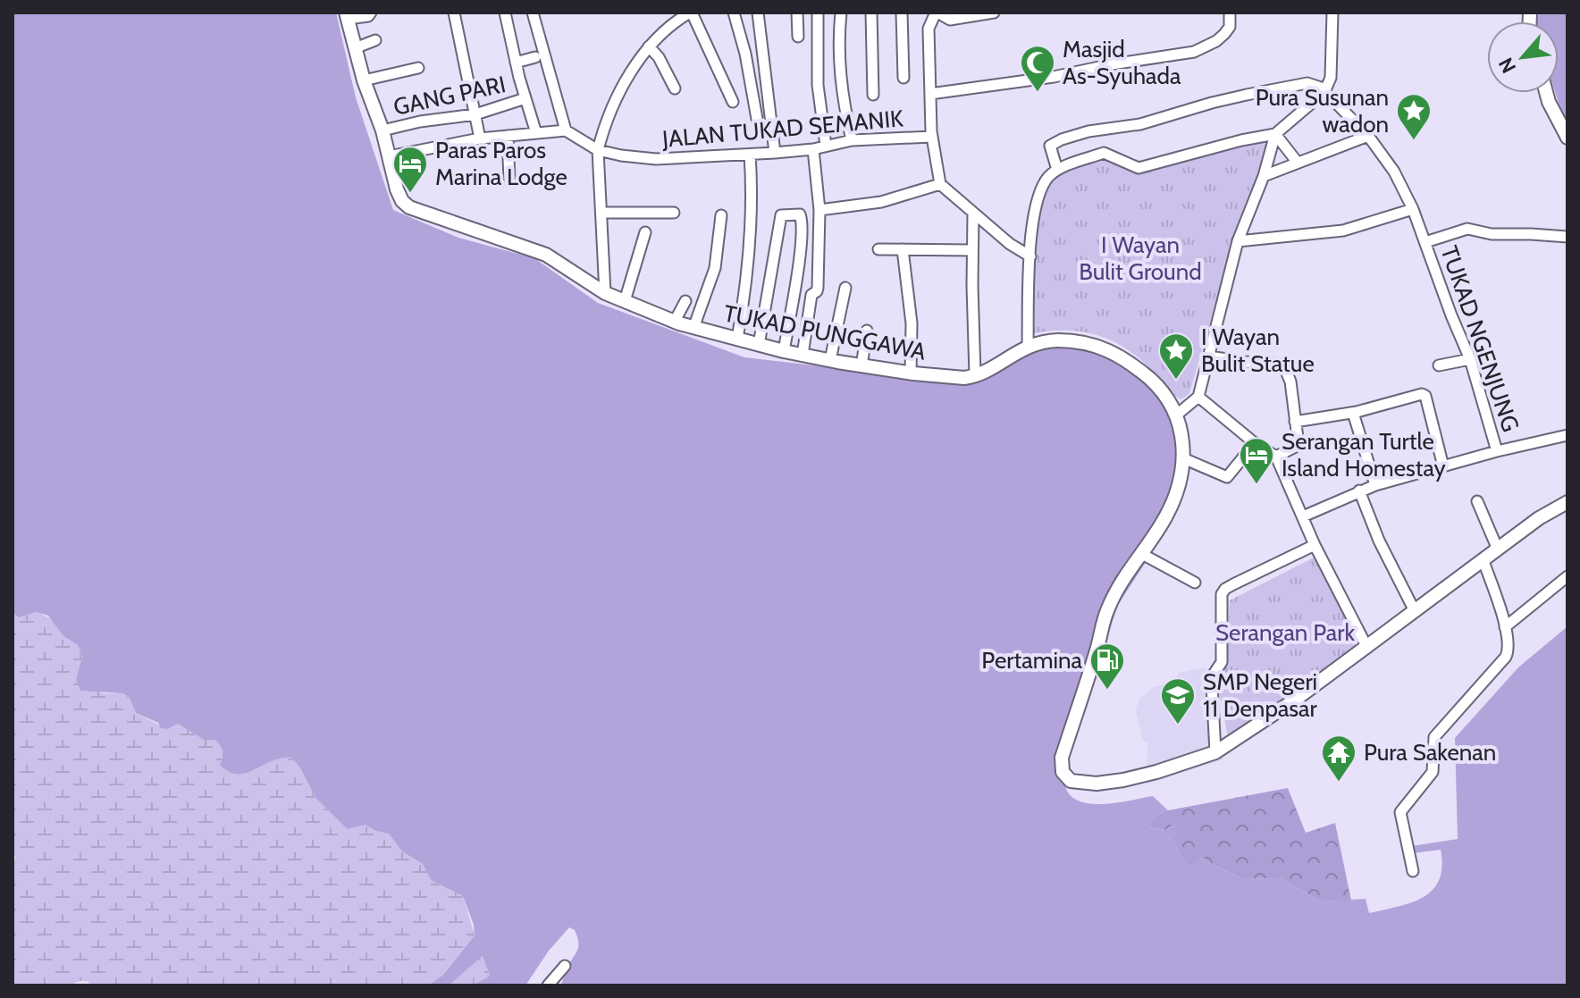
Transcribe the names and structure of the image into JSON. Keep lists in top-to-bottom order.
{
  "streets": {
    "street": [
      "GANG PARI",
      "JALAN TUKAD SEMANIK",
      "TUKAD PUNGGAWA",
      "TUKAD NGENJUNG"
    ]
  },
  "crossings": [
    ["GANG PARI", "TUKAD PUNGGAWA"]
  ],
  "parks": ["I Wayan Bulit Ground", "Serangan Park"],
  "places": {
    "mosque": ["Masjid As-Syuhada"],
    "place": ["Pura Susunan wadon", "I Wayan Bulit Statue"],
    "hotel": ["Paras Paros Marina Lodge", "Serangan Turtle Island Homestay"],
    "fuel station": ["Pertamina"],
    "school or university": ["SMP Negeri 11 Denpasar"],
    "temple": ["Pura Sakenan"]
  },
  "north": "bottom left"
}
